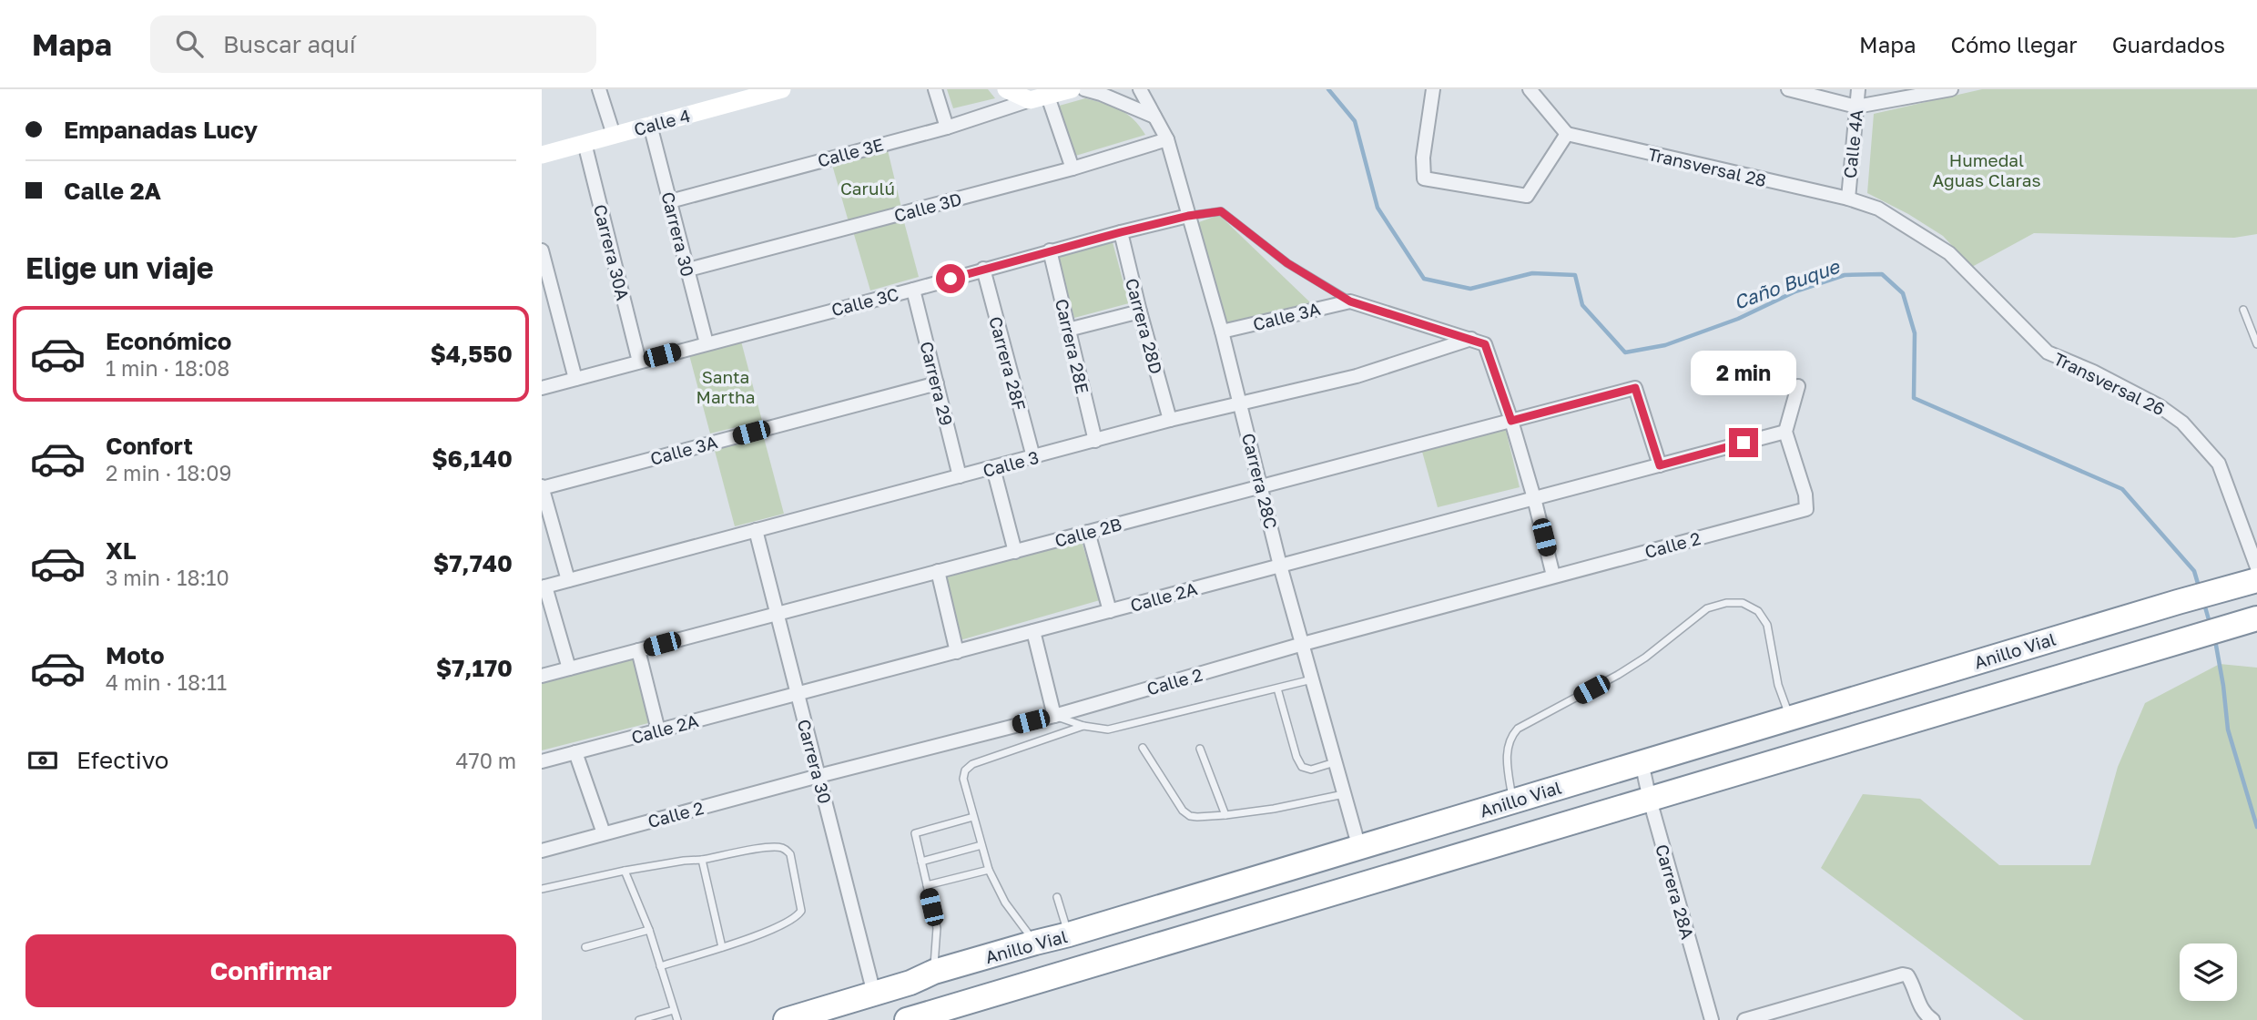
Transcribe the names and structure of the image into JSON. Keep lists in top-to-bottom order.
{
  "streets": {
    "highway": ["Anillo Vial"],
    "street": [
      "Calle 4",
      "Calle 4A",
      "Calle 3E",
      "Transversal 28",
      "Calle 3D",
      "Carrera 30",
      "Carrera 30A",
      "Calle 3C",
      "Calle 3A",
      "Carrera 28D",
      "Carrera 28E",
      "Carrera 28F",
      "Carrera 29",
      "Transversal 26",
      "Calle 3",
      "Carrera 28C",
      "Calle 2B",
      "Calle 2",
      "Calle 2A",
      "Carrera 28A"
    ]
  },
  "crossings": [
    ["Calle 4", "Carrera 30"],
    ["Calle 4", "Carrera 30A"],
    ["Calle 4A", "Transversal 28"],
    ["Calle 4A", "Transversal 26"],
    ["Calle 3E", "Carrera 30"],
    ["Transversal 28", "Transversal 26"],
    ["Calle 3D", "Carrera 30"],
    ["Calle 3D", "Carrera 28C"],
    ["Carrera 30", "Calle 3C"],
    ["Carrera 30", "Calle 3"],
    ["Carrera 30", "Calle 2B"],
    ["Carrera 30", "Calle 2"],
    ["Carrera 30", "Calle 2A"],
    ["Carrera 30", "Anillo Vial"],
    ["Carrera 30A", "Calle 3C"],
    ["Calle 3C", "Carrera 28D"],
    ["Calle 3C", "Carrera 28E"],
    ["Calle 3C", "Carrera 28F"],
    ["Calle 3C", "Carrera 29"],
    ["Calle 3C", "Carrera 28C"],
    ["Calle 3A", "Carrera 29"],
    ["Calle 3A", "Carrera 28C"],
    ["Carrera 28D", "Calle 3"],
    ["Carrera 28E", "Calle 3"],
    ["Carrera 28F", "Calle 3"],
    ["Carrera 29", "Calle 3"],
    ["Calle 3", "Carrera 28C"],
    ["Carrera 28C", "Calle 2B"],
    ["Carrera 28C", "Calle 2"],
    ["Carrera 28C", "Calle 2A"],
    ["Carrera 28C", "Anillo Vial"],
    ["Calle 2B", "Calle 2A"],
    ["Calle 2", "Calle 2A"],
    ["Anillo Vial", "Carrera 28A"]
  ],
  "water": ["Caño Buque"],
  "parks": ["Humedal Aguas Claras", "Carulú", "Santa Martha"],
  "page": {
    "header": "Mapa",
    "search": "Buscar aquí",
    "nav": ["Mapa", "Cómo llegar", "Guardados"],
    "banner": ["Empanadas Lucy", "Calle 2A"],
    "heading": "Elige un viaje",
    "list": [
      {
        "name": "Económico",
        "note": "1 min · 18:08",
        "value": "$4,550"
      },
      {
        "name": "Confort",
        "note": "2 min · 18:09",
        "value": "$6,140"
      },
      {
        "name": "XL",
        "note": "3 min · 18:10",
        "value": "$7,740"
      },
      {
        "name": "Moto",
        "note": "4 min · 18:11",
        "value": "$7,170"
      }
    ],
    "bubble": "2 min",
    "pay": ["Efectivo", "470 m"],
    "buttons": "Confirmar"
  }
}
